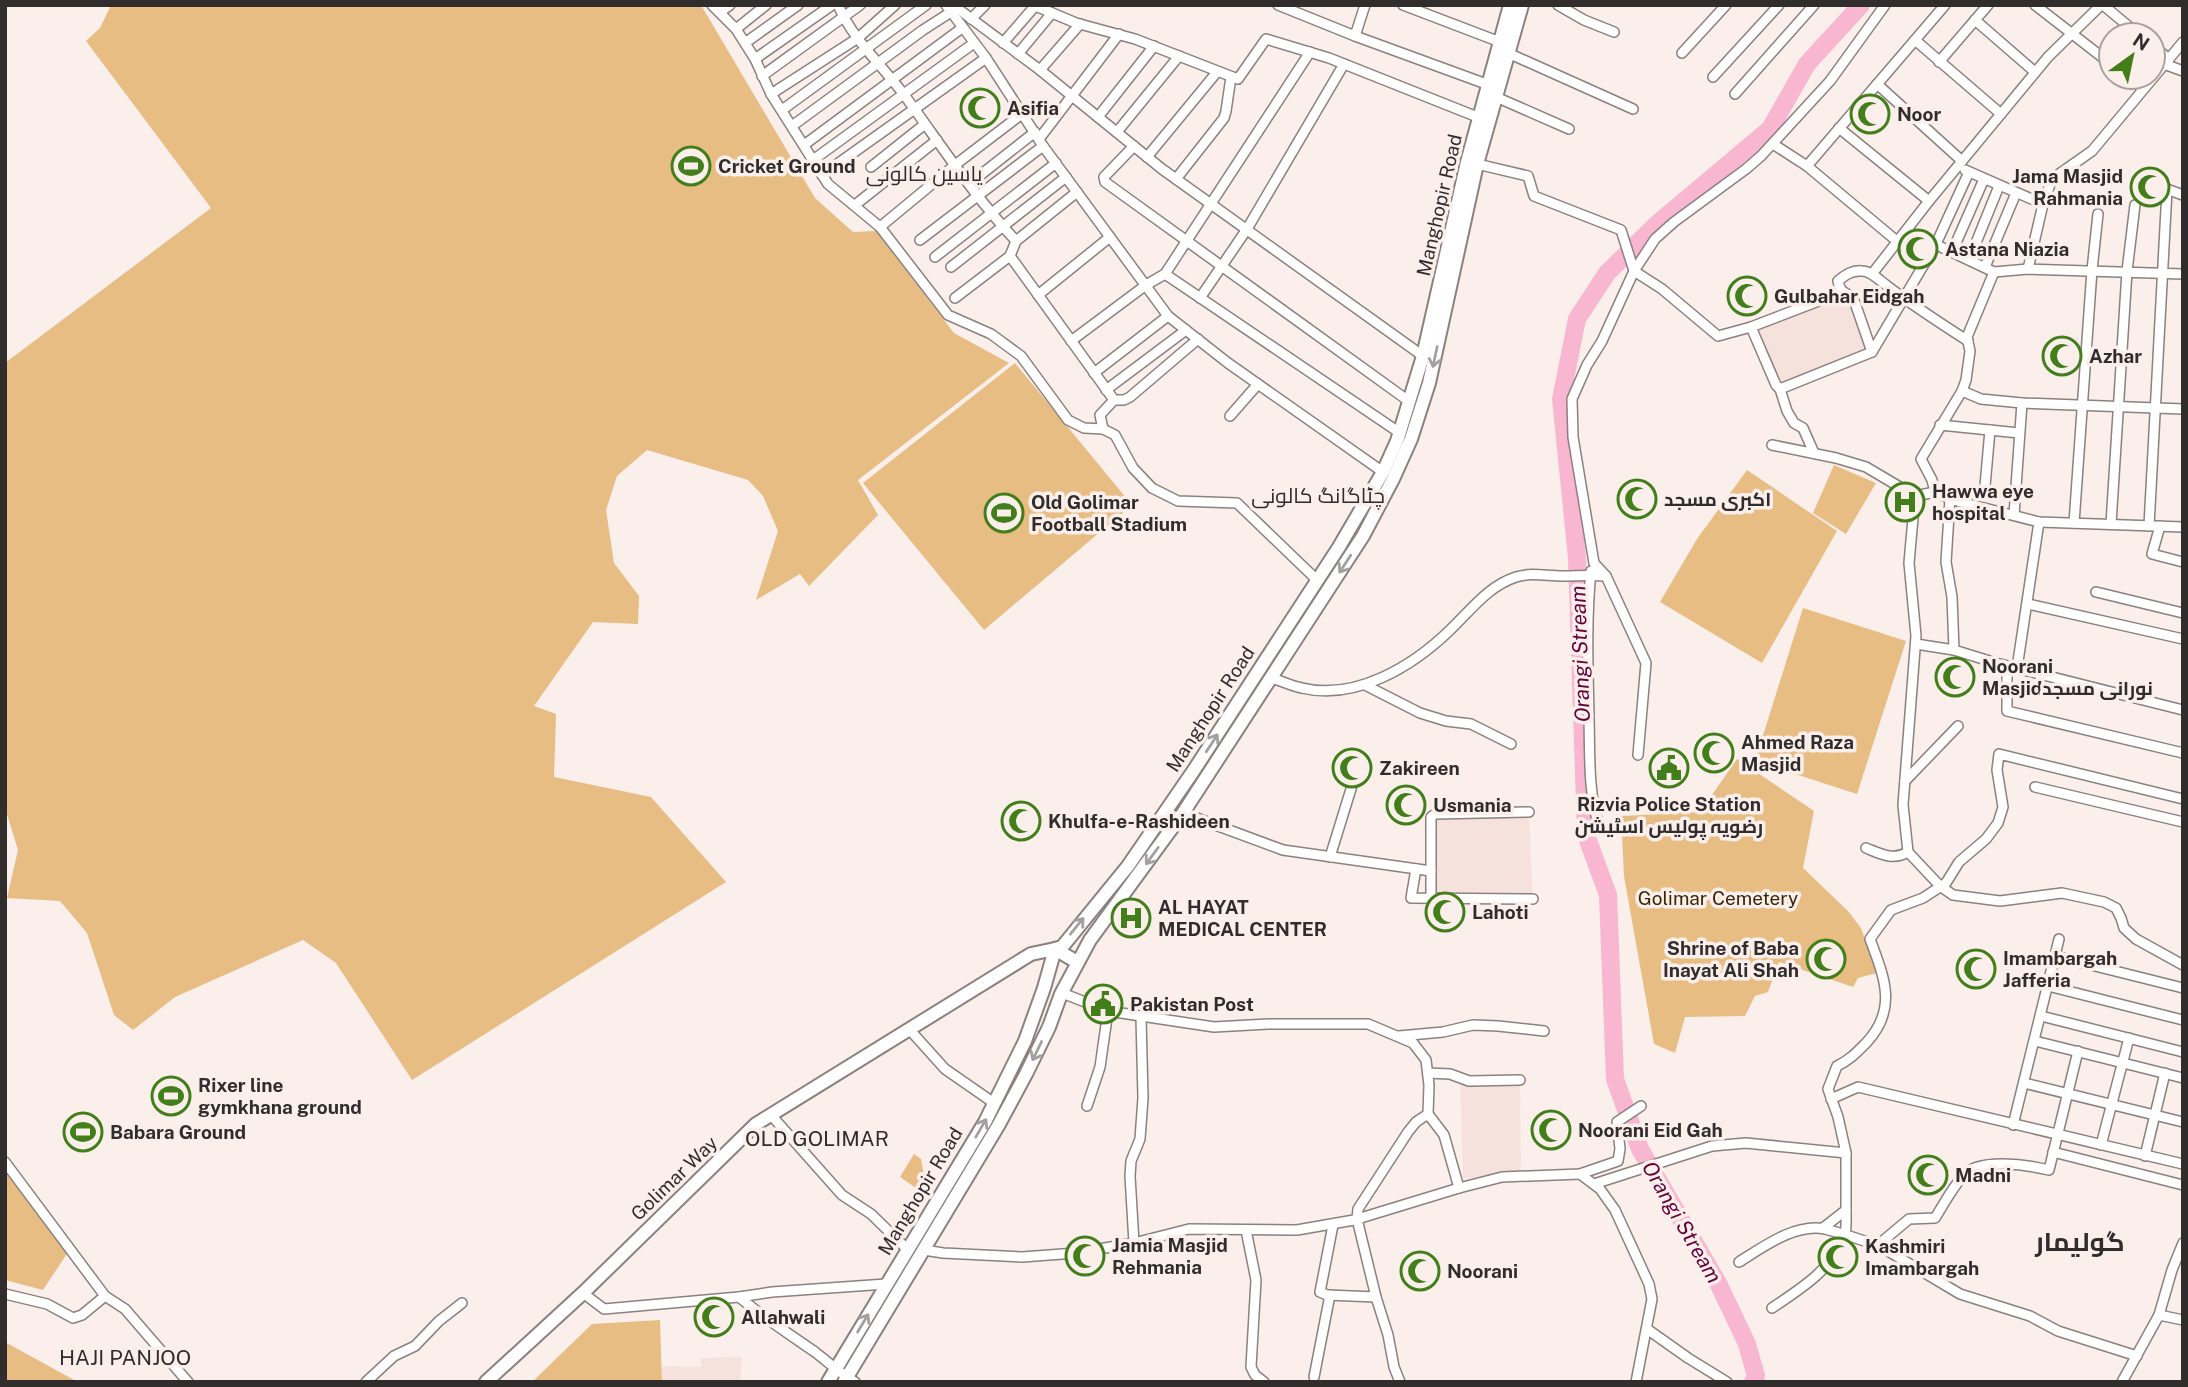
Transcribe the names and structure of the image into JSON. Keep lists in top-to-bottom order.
{
  "streets": {
    "main road": ["Manghopir Road", "Golimar Way"]
  },
  "crossings": [
    ["Manghopir Road", "Golimar Way"]
  ],
  "districts": [
    "یاسین کالونی",
    "چٹاگانگ کالونی",
    "OLD GOLIMAR",
    "گولیمار",
    "HAJI PANJOO"
  ],
  "water": ["Orangi Stream"],
  "parks": ["Golimar Cemetery"],
  "places": {
    "mosque": [
      "Asifia",
      "Noor",
      "Jama Masjid Rahmania",
      "Astana Niazia",
      "Gulbahar Eidgah",
      "Azhar",
      "اکبری مسجد",
      "Noorani Masjidنورانی مسجد",
      "Ahmed Raza Masjid",
      "Zakireen",
      "Usmania",
      "Khulfa-e-Rashideen",
      "Lahoti",
      "Shrine of Baba Inayat Ali Shah",
      "Imambargah Jafferia",
      "Noorani Eid Gah",
      "Madni",
      "Jamia Masjid Rehmania",
      "Kashmiri Imambargah",
      "Noorani",
      "Allahwali"
    ],
    "sports": [
      "Cricket Ground",
      "Old Golimar Football Stadium",
      "Rixer line gymkhana ground",
      "Babara Ground"
    ],
    "hospital": ["Hawwa eye hospital", "AL HAYAT MEDICAL CENTER"],
    "public building": ["Rizvia Police Station رضویہ پولیس اسٹیشن", "Pakistan Post"]
  },
  "north": "top right"
}
